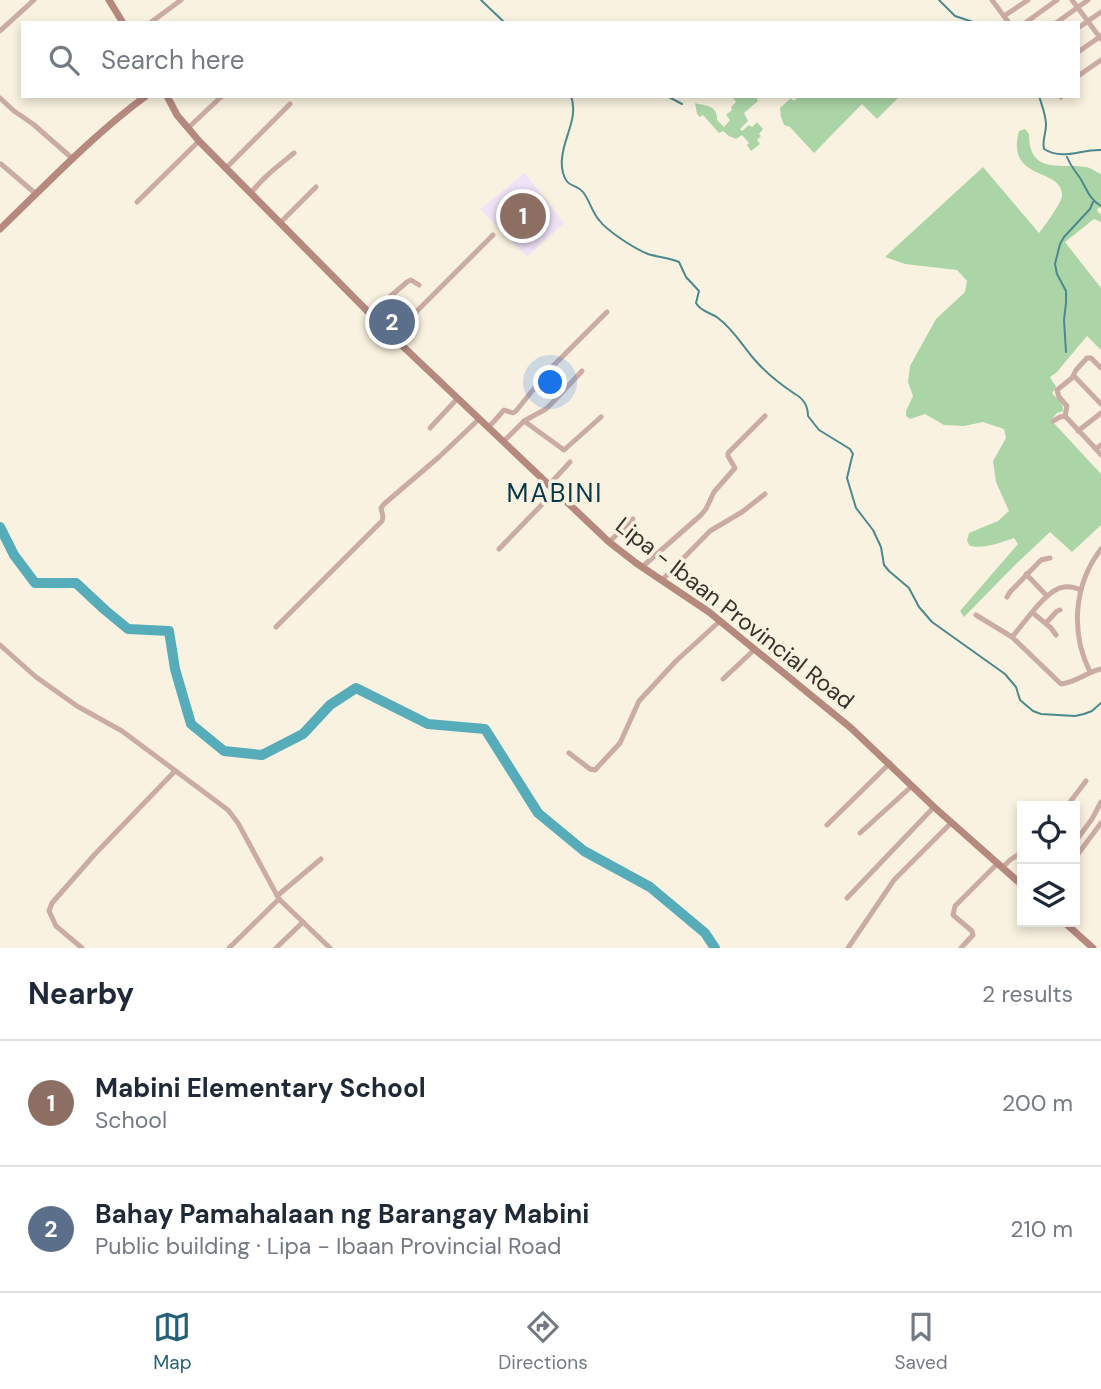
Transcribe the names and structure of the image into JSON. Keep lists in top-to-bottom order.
{
  "streets": {
    "main road": ["Lipa - Ibaan Provincial Road"]
  },
  "districts": ["MABINI"],
  "page": {
    "search": "Search here",
    "pins": ["1", "2"],
    "heading": ["Nearby", "2 results"],
    "list": [
      {
        "mark": "1",
        "name": "Mabini Elementary School",
        "note": "School",
        "value": "200 m"
      },
      {
        "mark": "2",
        "name": "Bahay Pamahalaan ng Barangay Mabini",
        "note": "Public building · Lipa - Ibaan Provincial Road",
        "value": "210 m"
      }
    ],
    "nav": ["Map", "Directions", "Saved"]
  }
}
